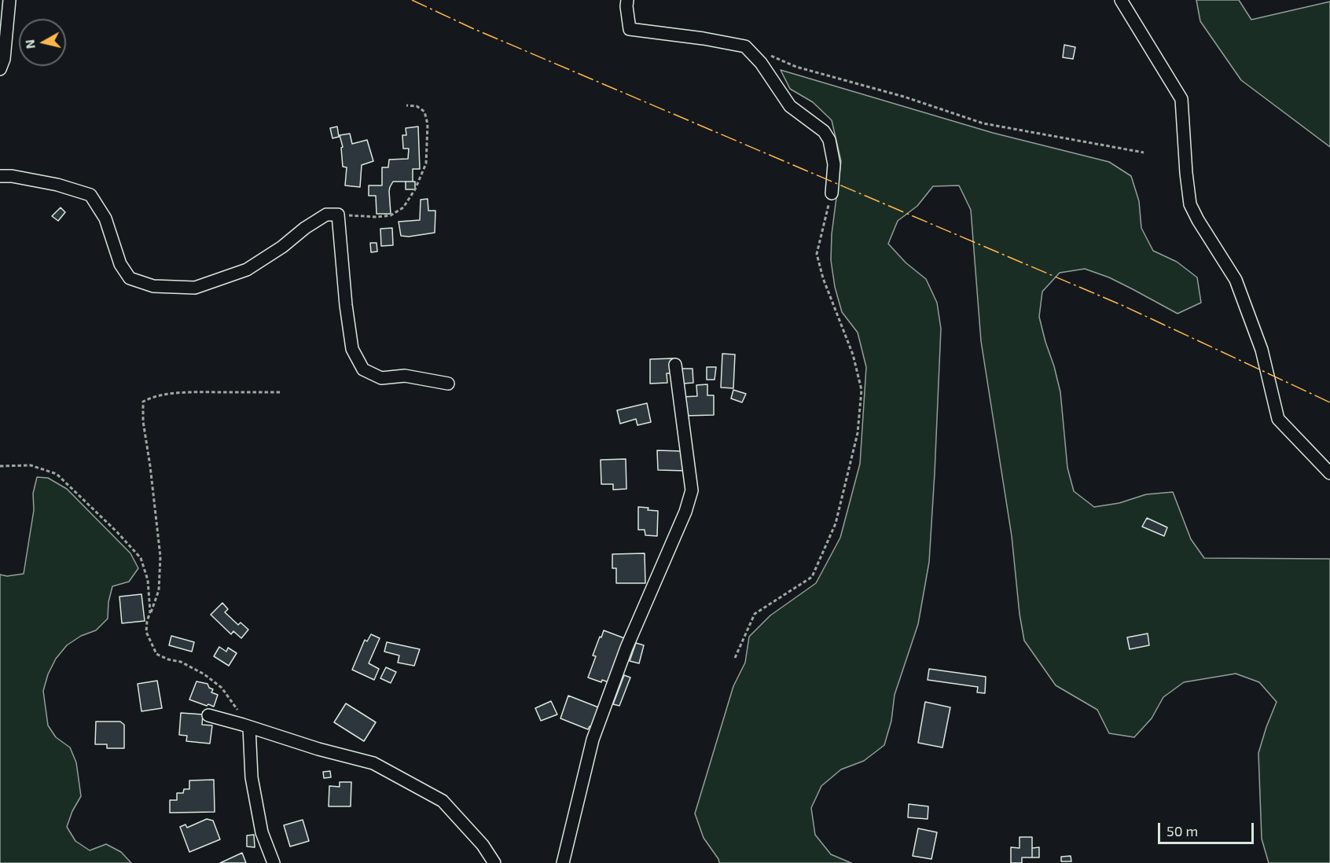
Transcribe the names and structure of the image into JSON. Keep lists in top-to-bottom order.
{
  "scale_bar": "50 m",
  "north": "left"
}
